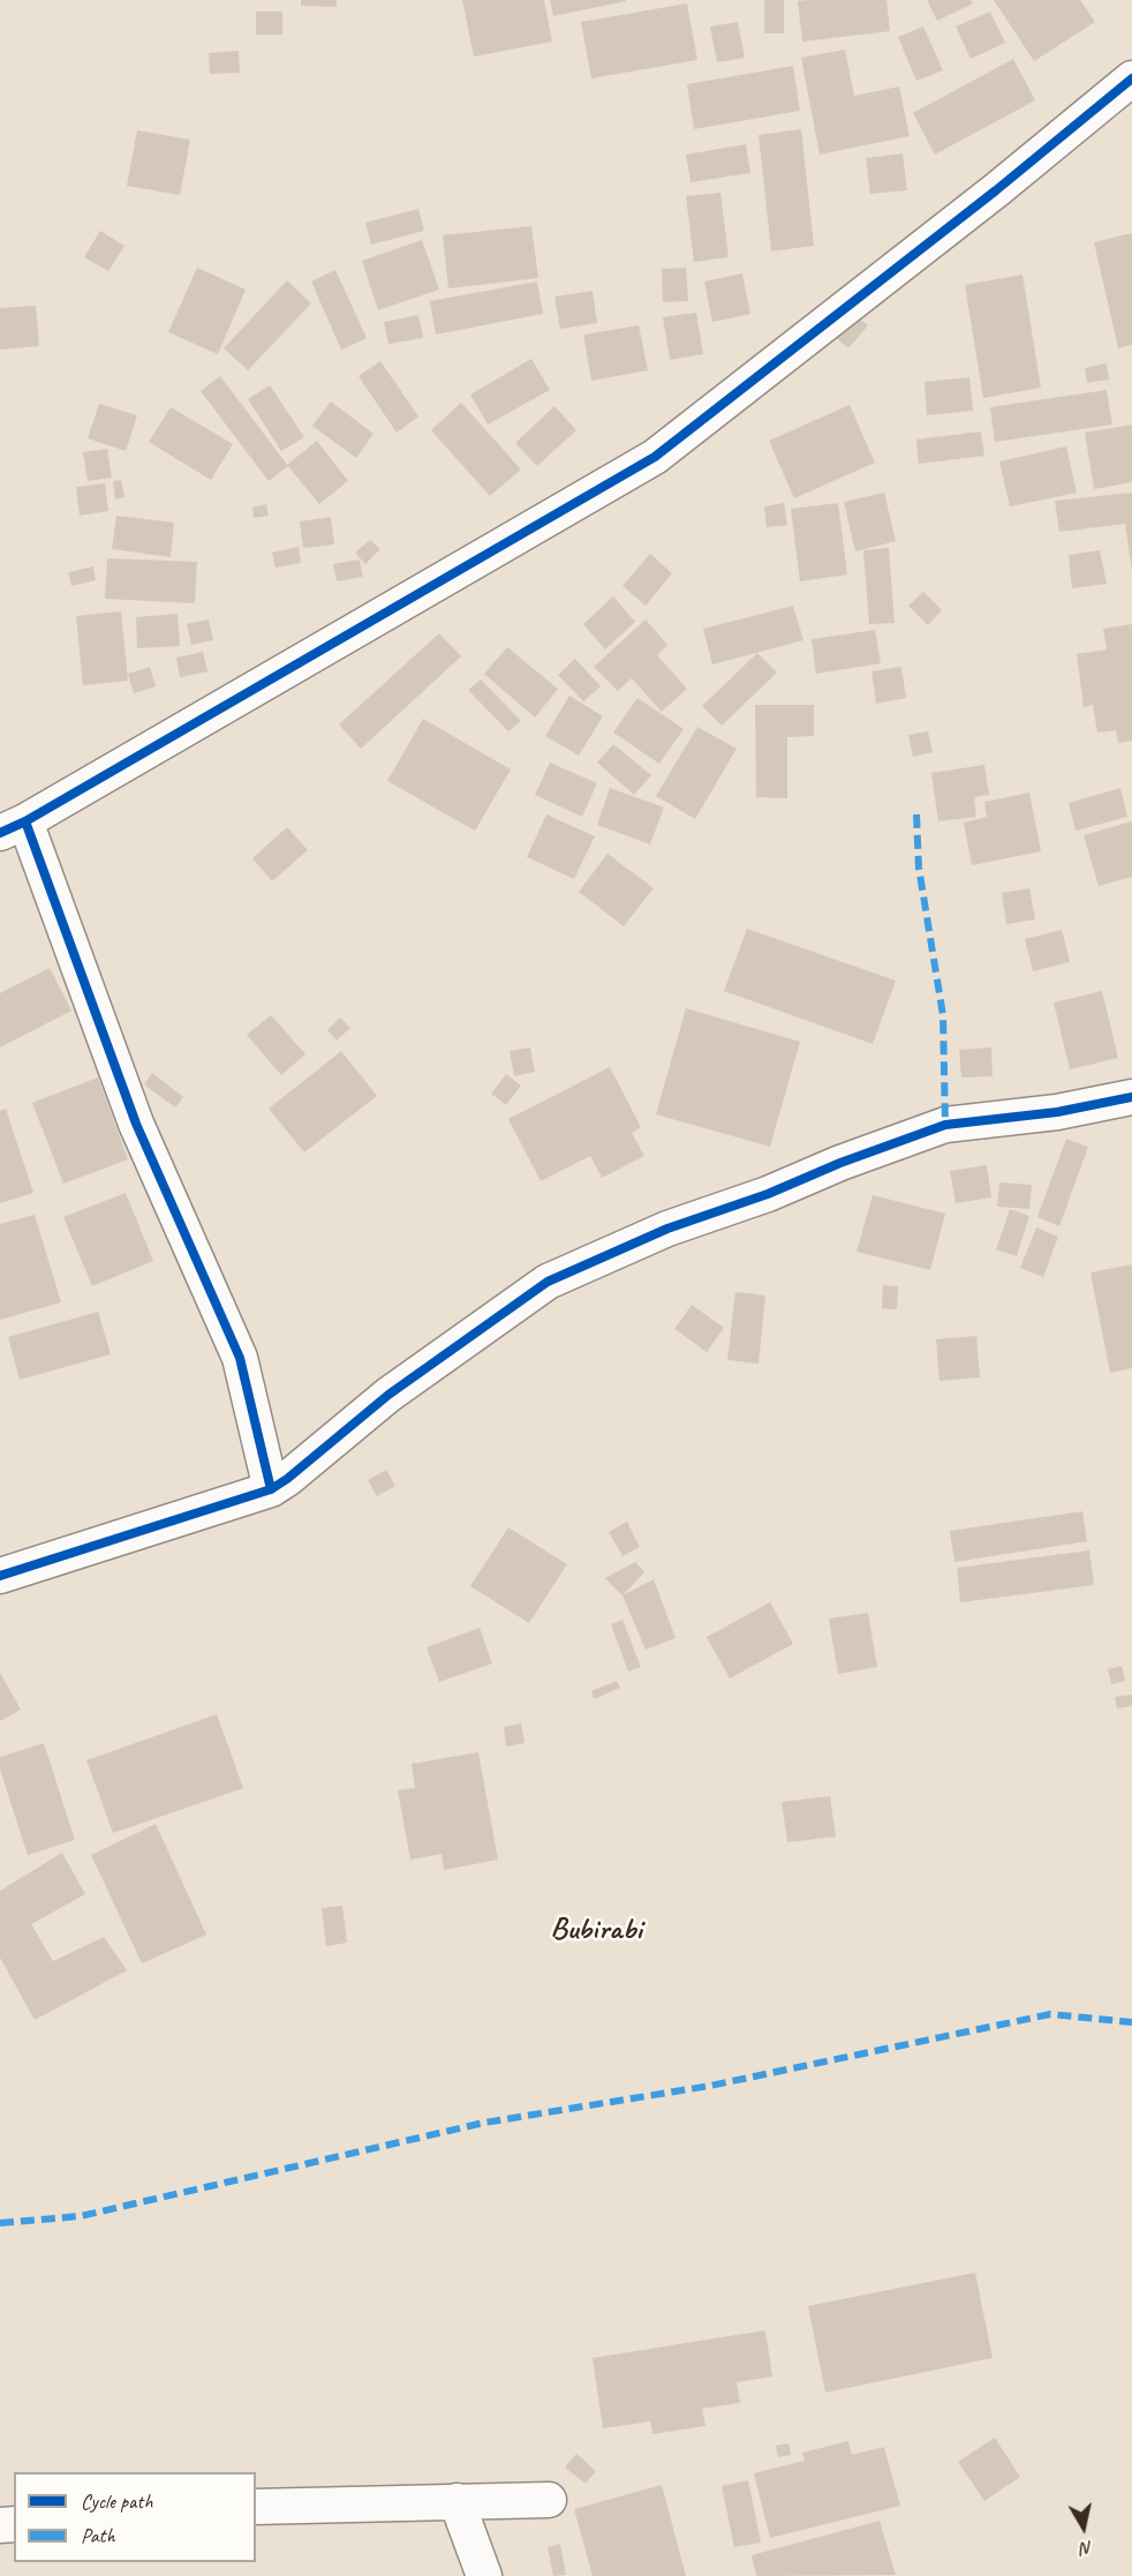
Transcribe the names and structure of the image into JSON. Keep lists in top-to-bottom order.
{
  "districts": ["Bubirabi"],
  "legend": ["Cycle path", "Path"],
  "north": "bottom"
}
